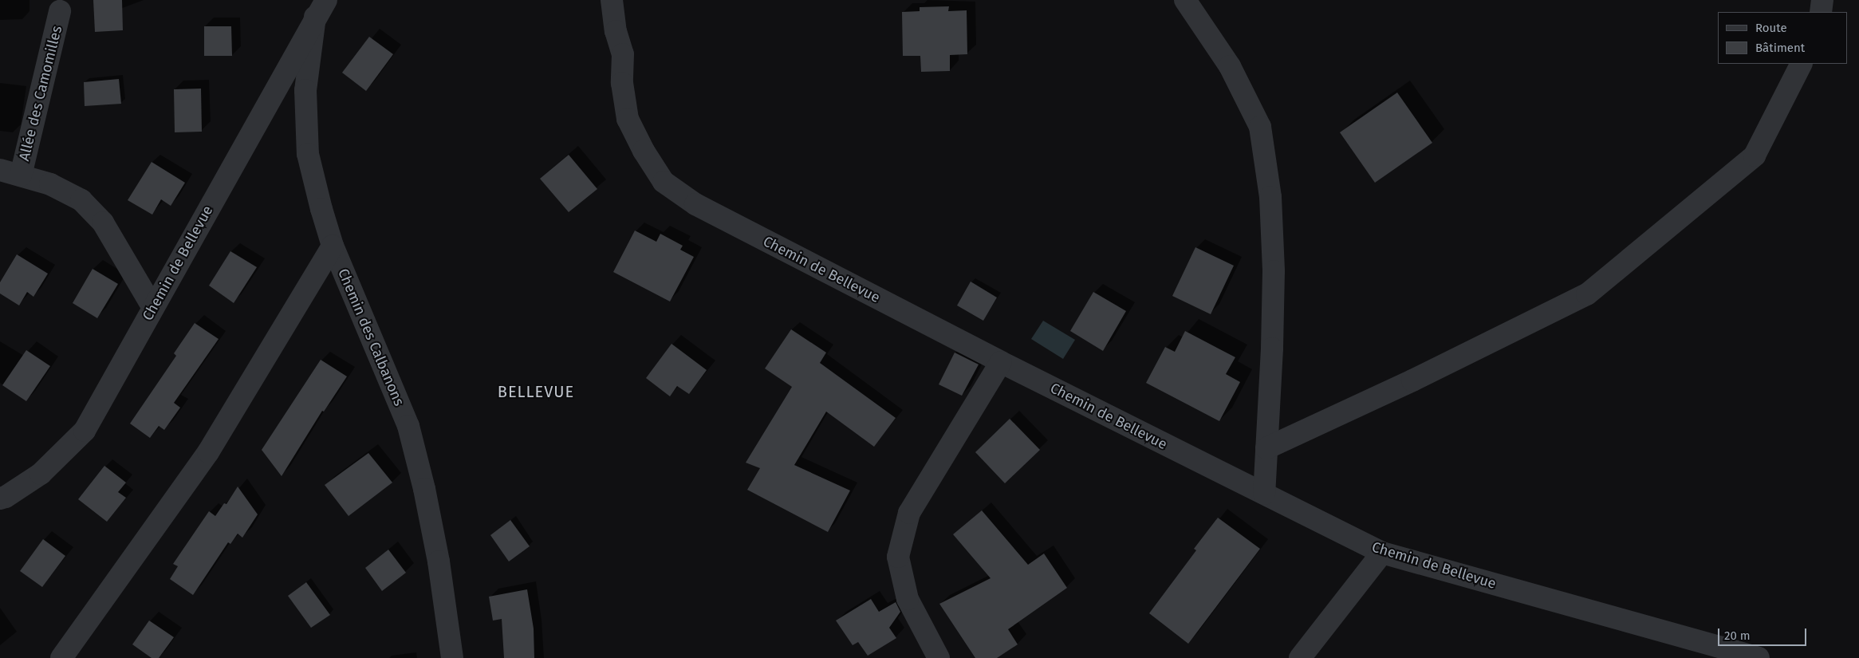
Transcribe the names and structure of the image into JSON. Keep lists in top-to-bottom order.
{
  "streets": {
    "street": ["Allée des Camomilles", "Chemin de Bellevue", "Chemin des Calbanons"]
  },
  "crossings": [
    ["Allée des Camomilles", "Chemin de Bellevue"],
    ["Chemin de Bellevue", "Chemin des Calbanons"]
  ],
  "districts": ["BELLEVUE"],
  "legend": ["Route", "Bâtiment"],
  "scale_bar": "20 m"
}
